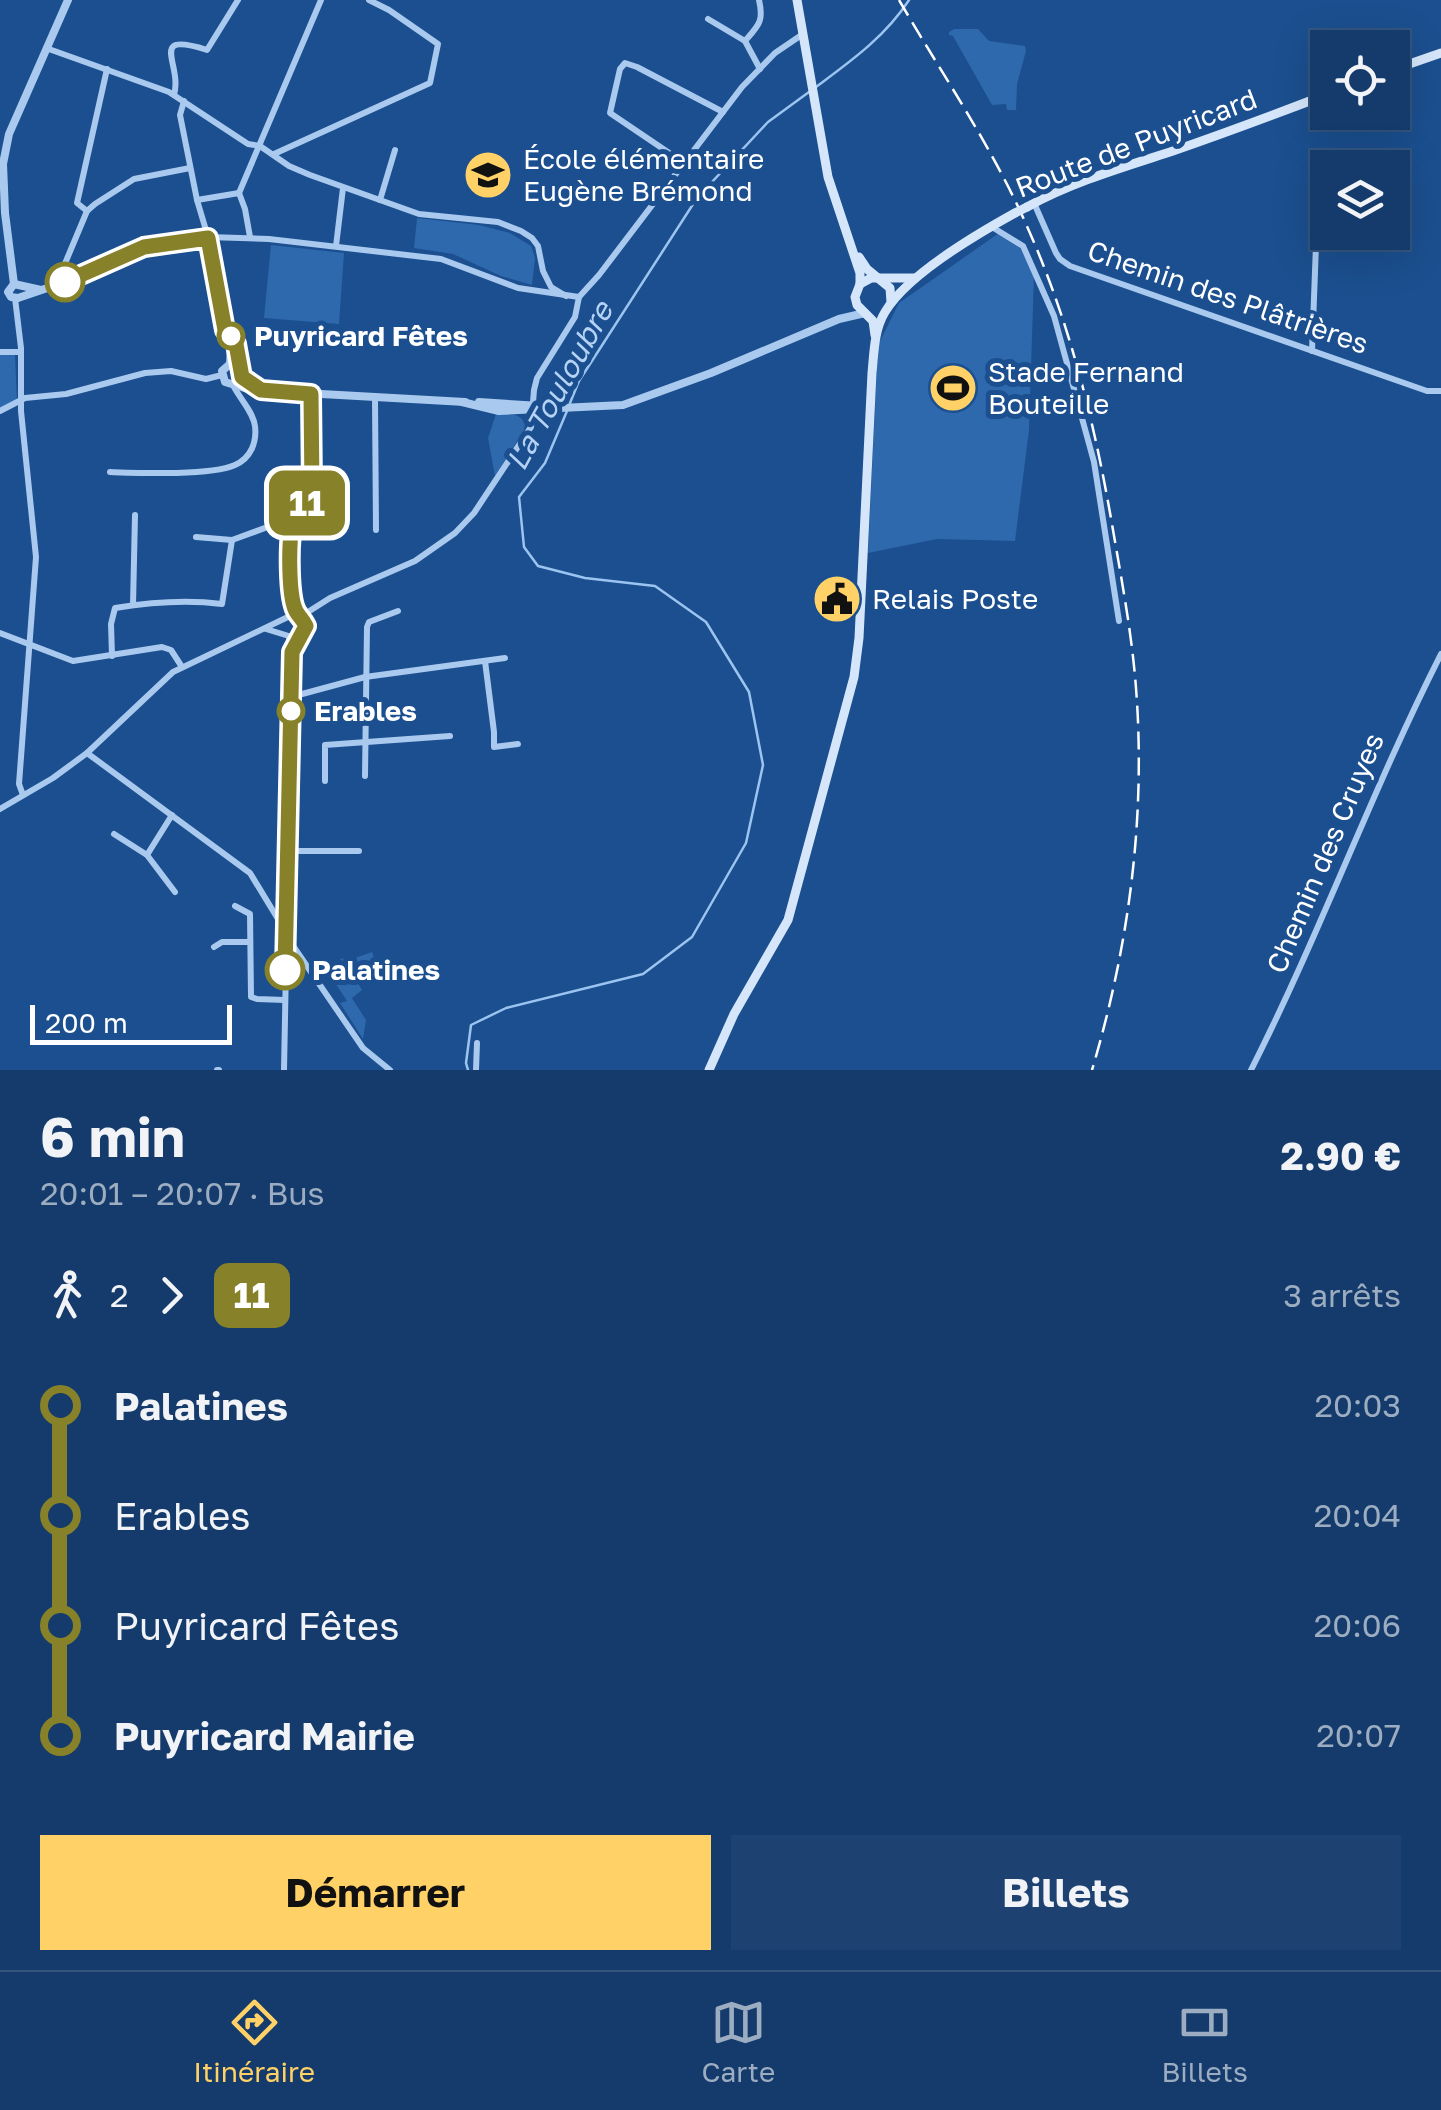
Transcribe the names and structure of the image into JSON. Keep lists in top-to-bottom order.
{
  "streets": {
    "main road": ["Route de Puyricard"],
    "street": ["Chemin des Plâtrières", "Chemin des Cruyes"]
  },
  "crossings": [
    ["Route de Puyricard", "Chemin des Plâtrières"]
  ],
  "water": ["La Touloubre"],
  "places": {
    "school or university": ["École élémentaire Eugène Brémond"],
    "other": ["Puyricard Fêtes", "Erables", "Palatines"],
    "sports": ["Stade Fernand Bouteille"],
    "public building": ["Relais Poste"]
  },
  "lines": ["bus line 11"],
  "scale_bar": "200 m",
  "page": {
    "on_map": "11",
    "scale": "200 m",
    "heading": ["6 min", "20:01 – 20:07 · Bus", "2.90 €"],
    "legs": ["2", "11", "3 arrêts"],
    "list": [
      {
        "name": "Palatines",
        "value": "20:03"
      },
      {
        "name": "Erables",
        "value": "20:04"
      },
      {
        "name": "Puyricard Fêtes",
        "value": "20:06"
      },
      {
        "name": "Puyricard Mairie",
        "value": "20:07"
      }
    ],
    "buttons": ["Démarrer", "Billets"],
    "tabs": ["Itinéraire", "Carte", "Billets"]
  }
}
